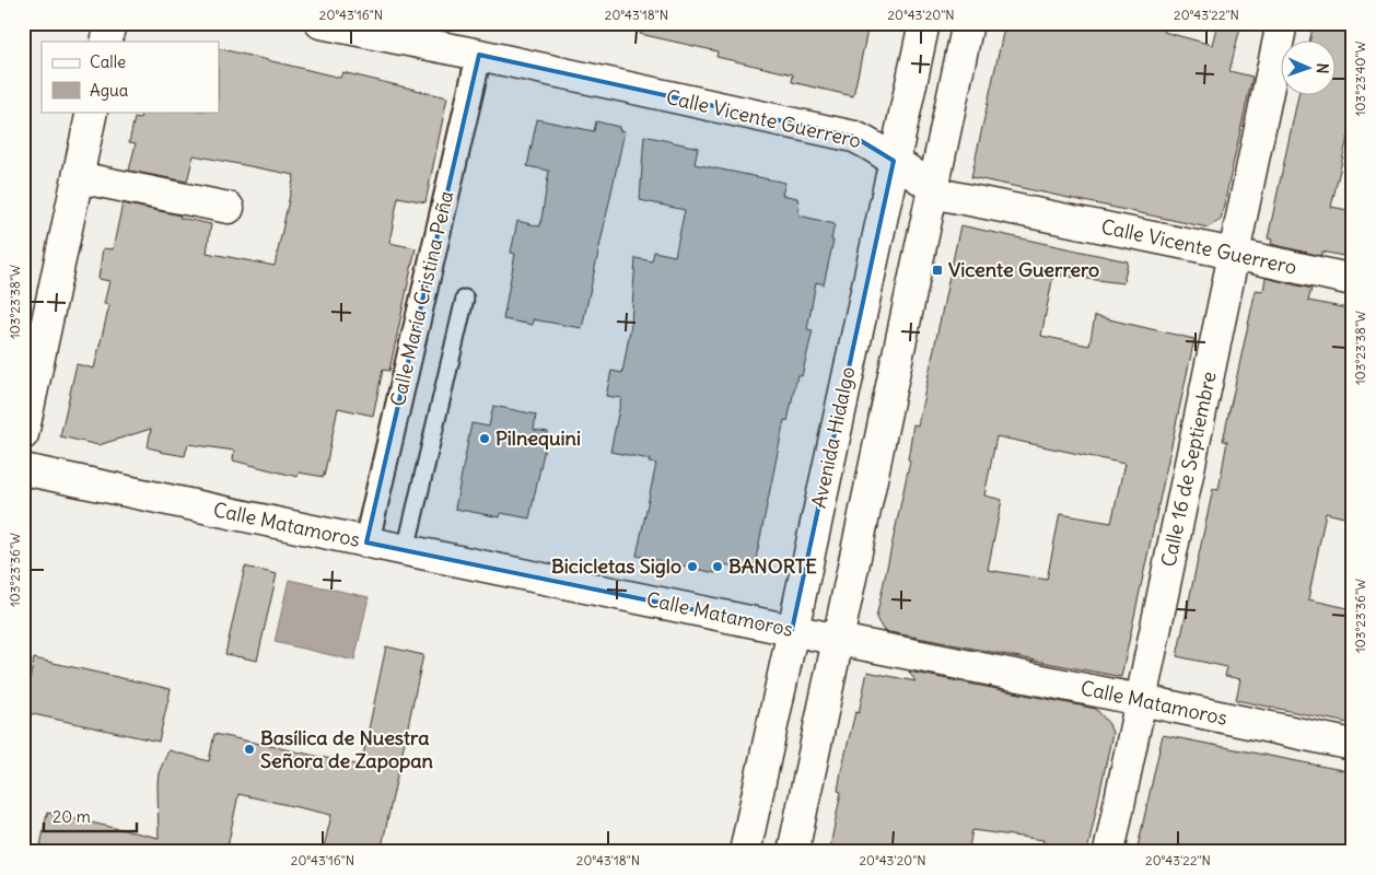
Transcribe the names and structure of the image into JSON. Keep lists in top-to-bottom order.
{
  "streets": {
    "street": [
      "Calle Vicente Guerrero",
      "Calle María Cristina Peña",
      "Avenida Hidalgo",
      "Calle 16 de Septiembre",
      "Calle Matamoros"
    ]
  },
  "crossings": [
    ["Calle Vicente Guerrero", "Calle María Cristina Peña"],
    ["Calle Vicente Guerrero", "Avenida Hidalgo"],
    ["Calle Vicente Guerrero", "Calle 16 de Septiembre"],
    ["Calle María Cristina Peña", "Calle Matamoros"],
    ["Avenida Hidalgo", "Calle Matamoros"],
    ["Calle 16 de Septiembre", "Calle Matamoros"]
  ],
  "places": {
    "transit": ["Vicente Guerrero"],
    "other": [
      "Pilnequini",
      "Bicicletas Siglo",
      "BANORTE",
      "Basílica de Nuestra Señora de Zapopan"
    ]
  },
  "legend": ["Calle", "Agua"],
  "scale_bar": "20 m",
  "north": "right",
  "coordinates": [
    "20°43'16\"N",
    "20°43'18\"N",
    "20°43'20\"N",
    "20°43'22\"N",
    "103°23'40\"W",
    "103°23'38\"W",
    "103°23'36\"W"
  ]
}
